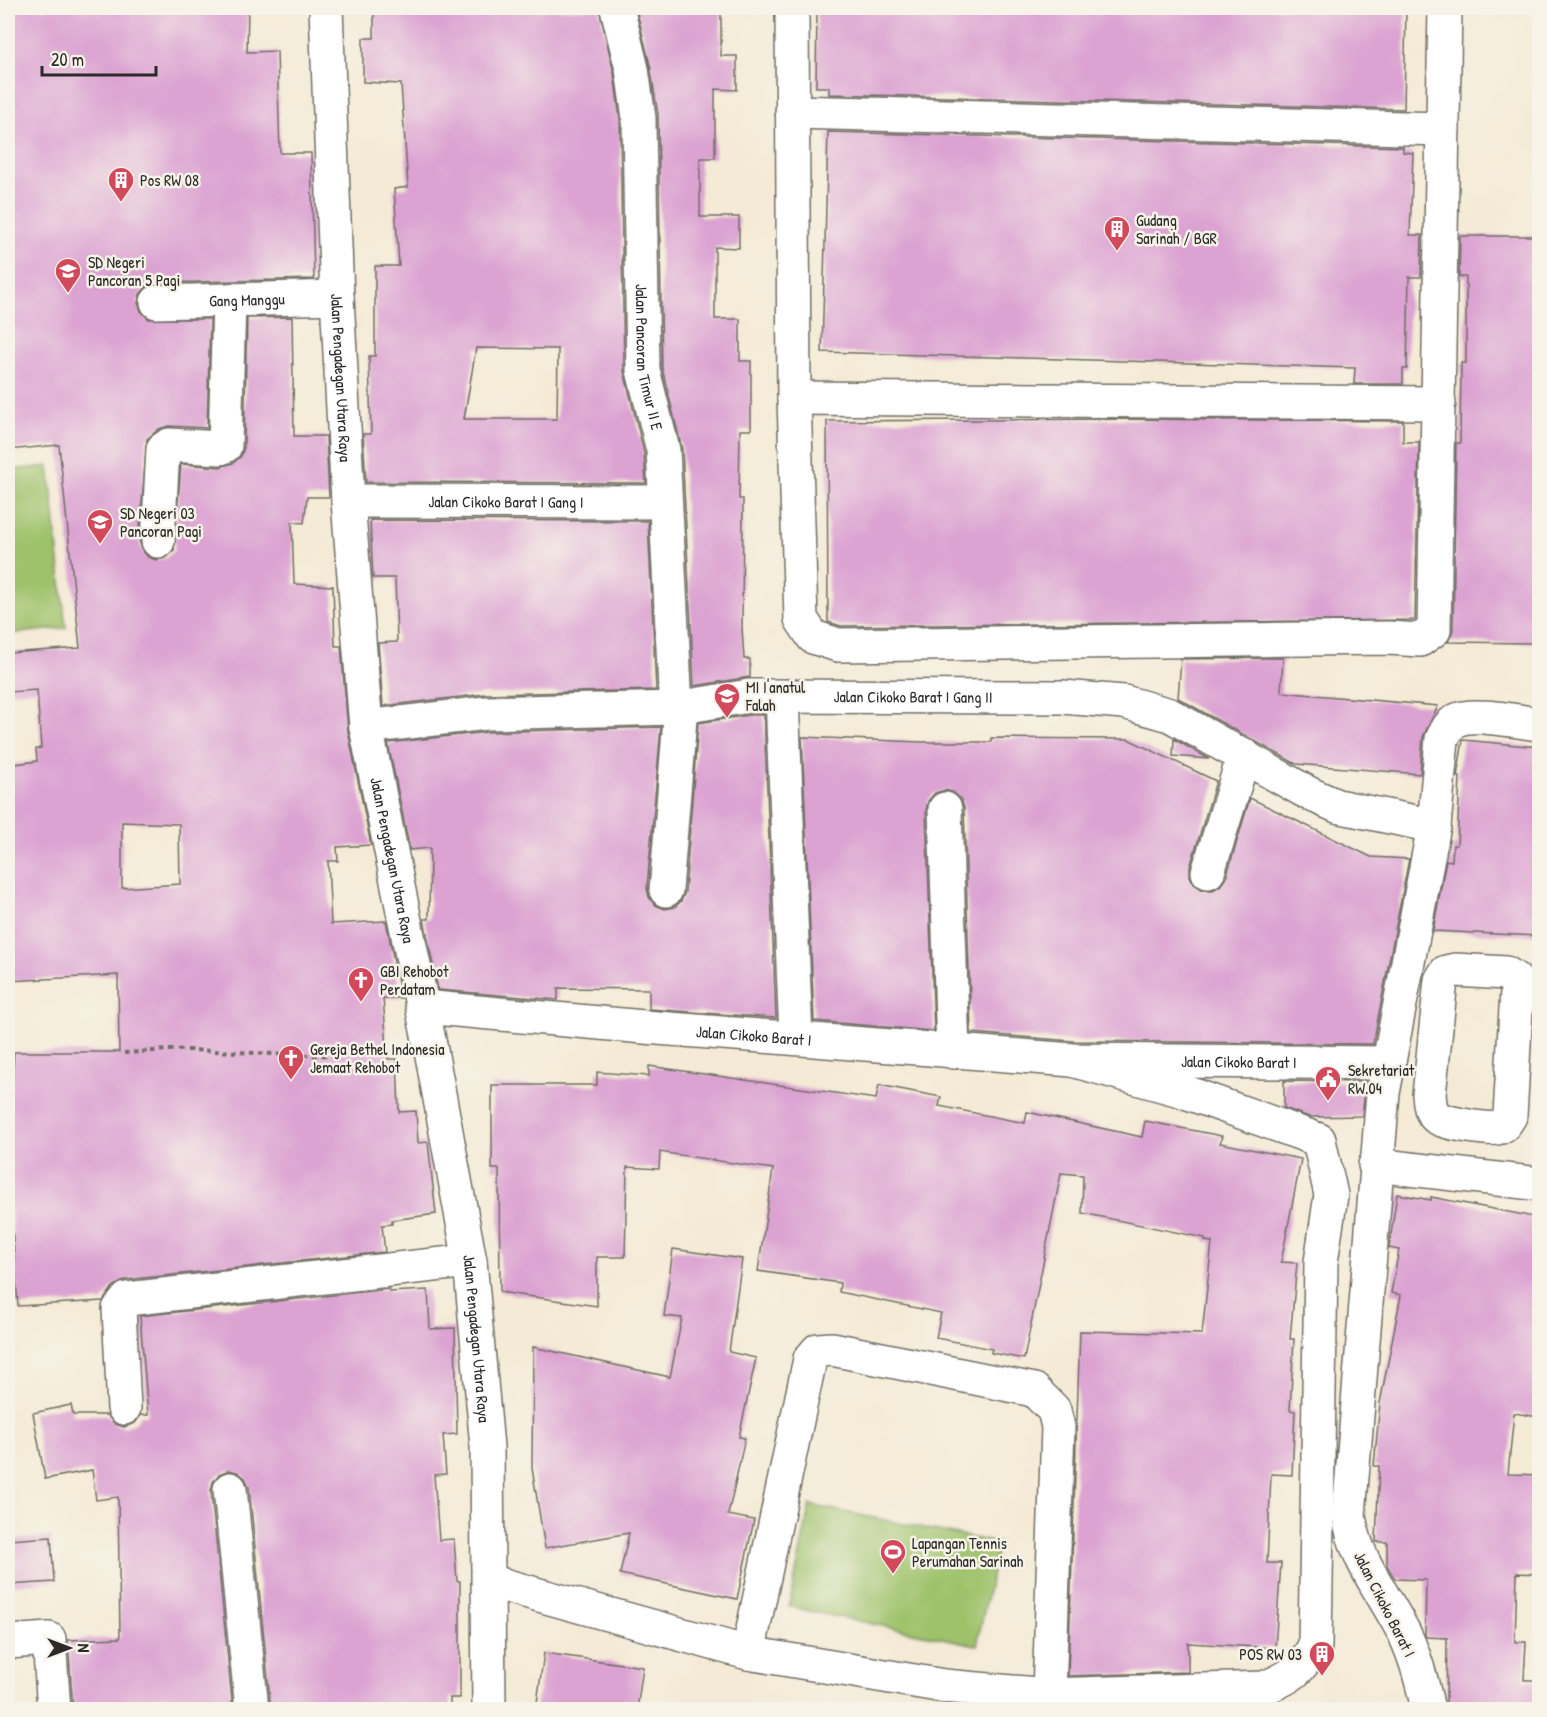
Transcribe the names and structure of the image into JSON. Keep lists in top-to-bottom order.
{
  "streets": {
    "street": [
      "Gang Manggu",
      "Jalan Pancoran Timur II E",
      "Jalan Pengadegan Utara Raya",
      "Jalan Cikoko Barat I Gang I",
      "Jalan Cikoko Barat I Gang II",
      "Jalan Cikoko Barat I"
    ]
  },
  "crossings": [
    ["Gang Manggu", "Jalan Pengadegan Utara Raya"],
    ["Jalan Pancoran Timur II E", "Jalan Cikoko Barat I Gang I"],
    ["Jalan Pancoran Timur II E", "Jalan Cikoko Barat I Gang II"],
    ["Jalan Pengadegan Utara Raya", "Jalan Cikoko Barat I Gang I"],
    ["Jalan Pengadegan Utara Raya", "Jalan Cikoko Barat I Gang II"],
    ["Jalan Pengadegan Utara Raya", "Jalan Cikoko Barat I"]
  ],
  "places": {
    "building": ["Pos RW 08", "Gudang Sarinah / BGR", "POS RW 03"],
    "school or university": ["SD Negeri Pancoran 5 Pagi", "SD Negeri 03 Pancoran Pagi", "MI I'anatul Falah"],
    "church": ["GBI Rehobot Perdatam", "Gereja Bethel Indonesia Jemaat Rehobot"],
    "public building": ["Sekretariat RW.04"],
    "sports": ["Lapangan Tennis Perumahan Sarinah"]
  },
  "scale_bar": "20 m",
  "north": "right"
}
